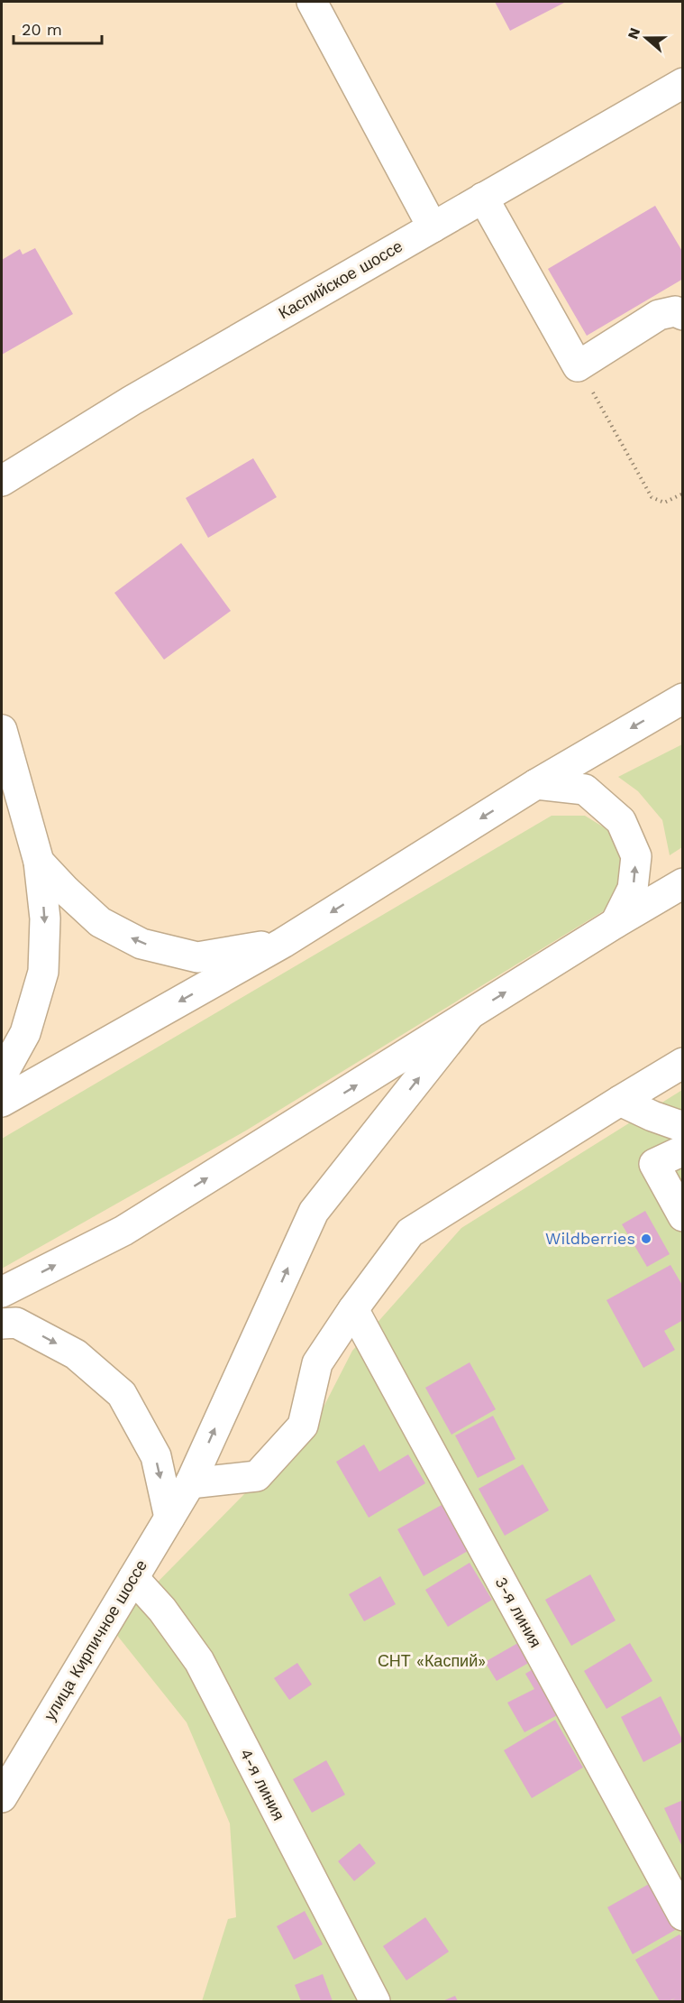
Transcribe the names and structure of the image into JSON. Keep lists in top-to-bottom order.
{
  "streets": {
    "main road": [
      "Каспийское шоссе",
      "3-я линия",
      "улица Кирпичное шоссе",
      "4-я линия"
    ]
  },
  "crossings": [
    ["улица Кирпичное шоссе", "4-я линия"]
  ],
  "parks": ["СНТ «Каспий»"],
  "places": ["Wildberries"],
  "scale_bar": "20 m",
  "north": "left"
}
